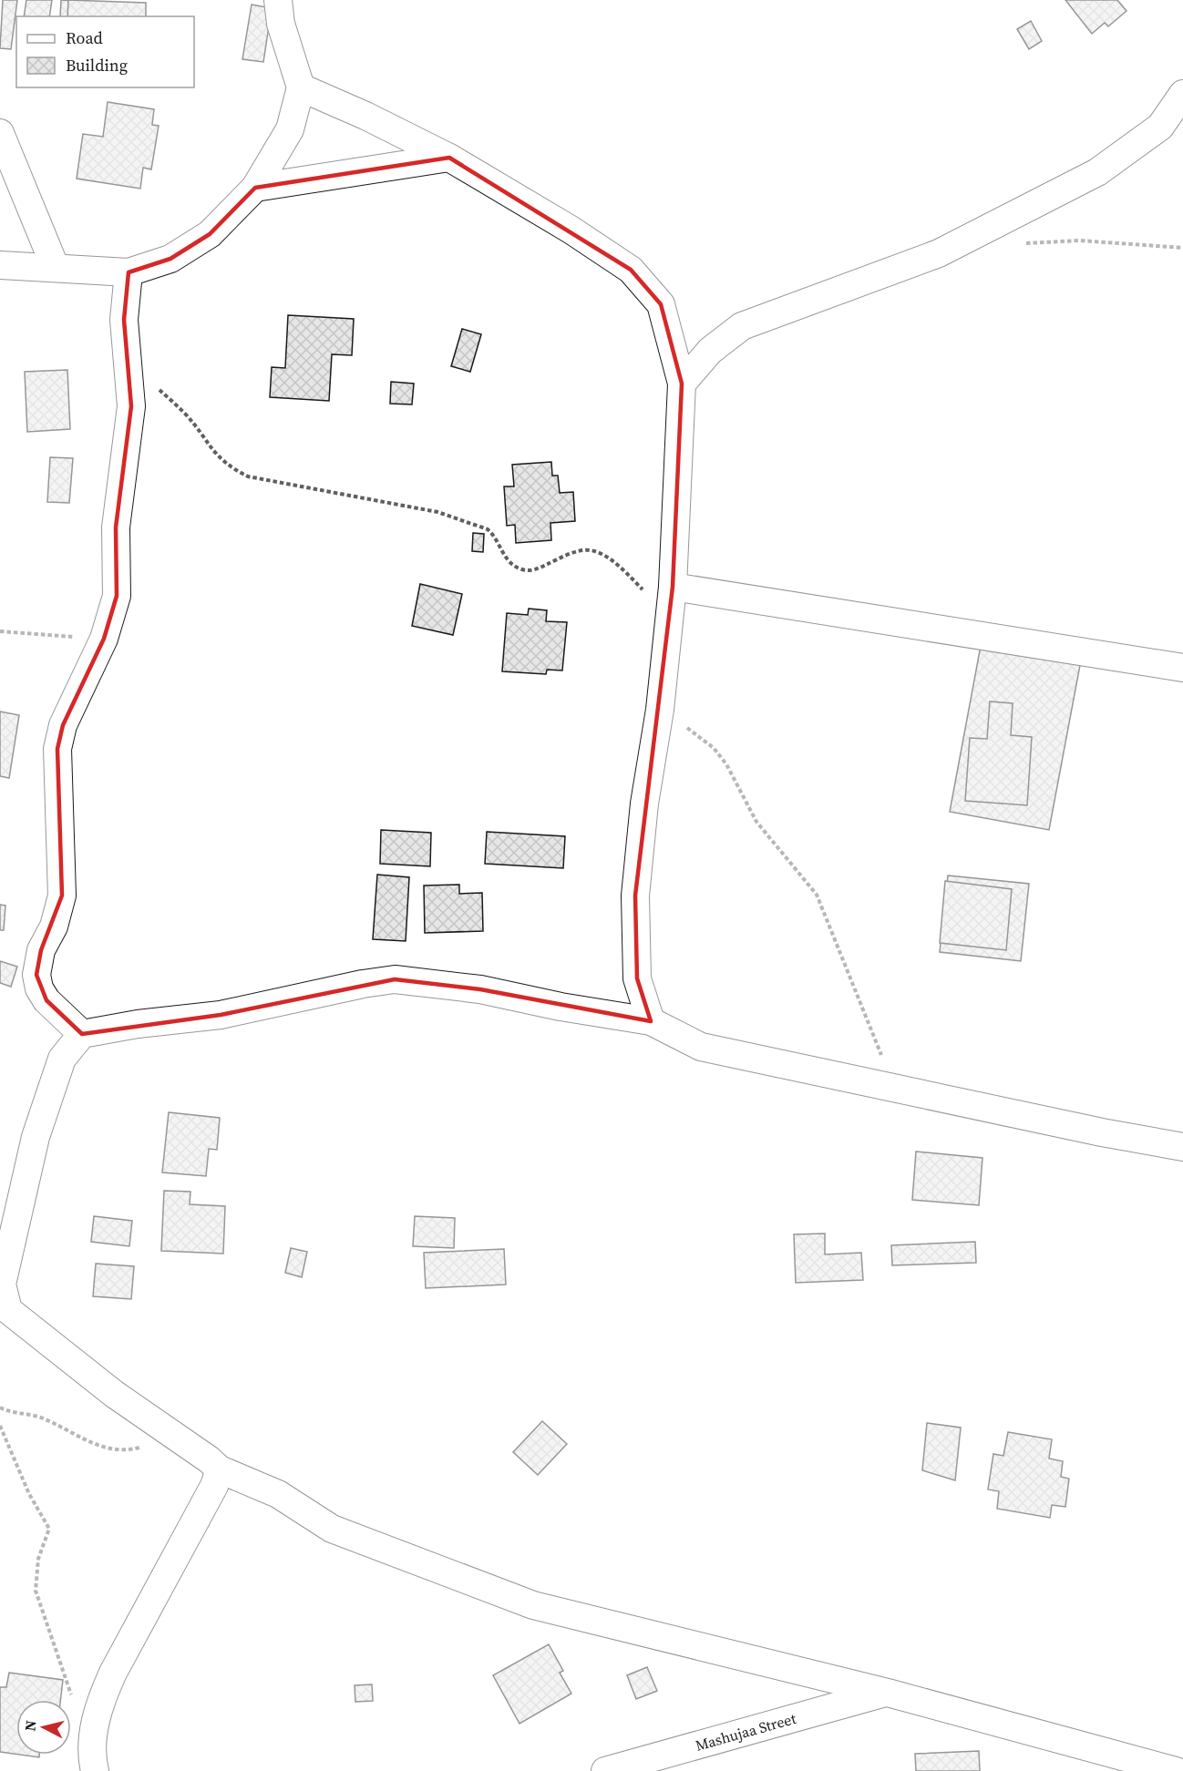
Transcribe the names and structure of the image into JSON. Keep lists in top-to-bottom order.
{
  "streets": {
    "street": ["Mashujaa Street"]
  },
  "legend": ["Road", "Building"],
  "north": "left"
}
